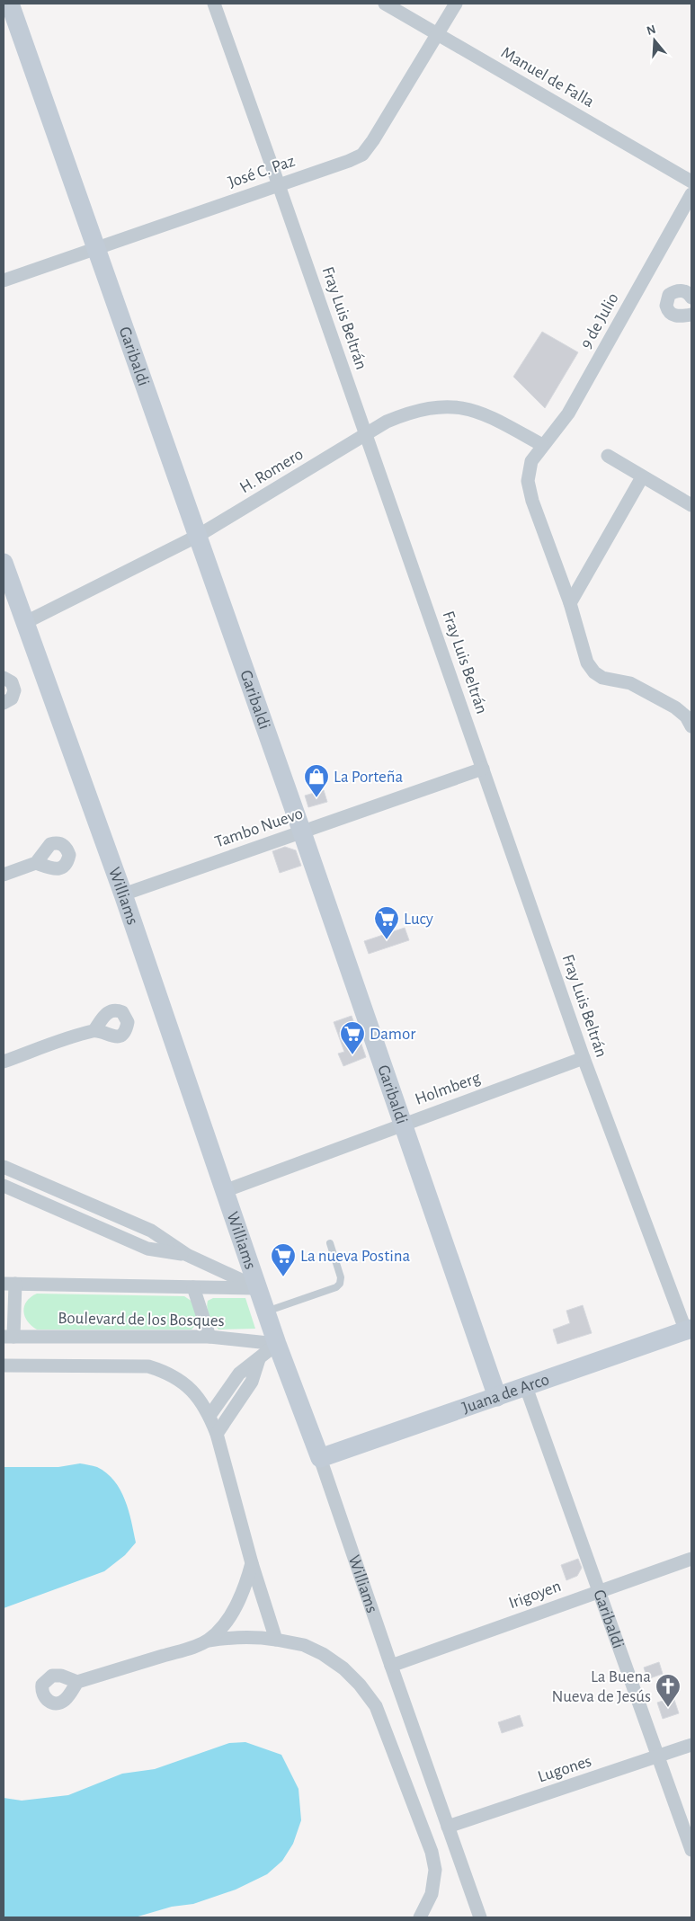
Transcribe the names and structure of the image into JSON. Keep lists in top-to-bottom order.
{
  "streets": {
    "street": [
      "Manuel de Falla",
      "José C. Paz",
      "Fray Luis Beltrán",
      "9 de Julio",
      "Garibaldi",
      "H. Romero",
      "Tambo Nuevo",
      "Williams",
      "Holmberg",
      "Boulevard de los Bosques",
      "Juana de Arco",
      "Irigoyen",
      "Lugones"
    ]
  },
  "crossings": [
    ["Manuel de Falla", "José C. Paz"],
    ["José C. Paz", "Fray Luis Beltrán"],
    ["José C. Paz", "Garibaldi"],
    ["Fray Luis Beltrán", "H. Romero"],
    ["Fray Luis Beltrán", "Tambo Nuevo"],
    ["Fray Luis Beltrán", "Holmberg"],
    ["Fray Luis Beltrán", "Juana de Arco"],
    ["9 de Julio", "H. Romero"],
    ["Garibaldi", "H. Romero"],
    ["Garibaldi", "Tambo Nuevo"],
    ["Garibaldi", "Holmberg"],
    ["Garibaldi", "Juana de Arco"],
    ["Garibaldi", "Irigoyen"],
    ["Garibaldi", "Lugones"],
    ["H. Romero", "Williams"],
    ["Tambo Nuevo", "Williams"],
    ["Williams", "Holmberg"],
    ["Williams", "Boulevard de los Bosques"],
    ["Williams", "Juana de Arco"],
    ["Williams", "Irigoyen"],
    ["Williams", "Lugones"]
  ],
  "places": {
    "shop": ["La Porteña"],
    "supermarket": ["Lucy", "Damor", "La nueva Postina"],
    "church": ["La Buena Nueva de Jesús"]
  },
  "north": "top"
}
